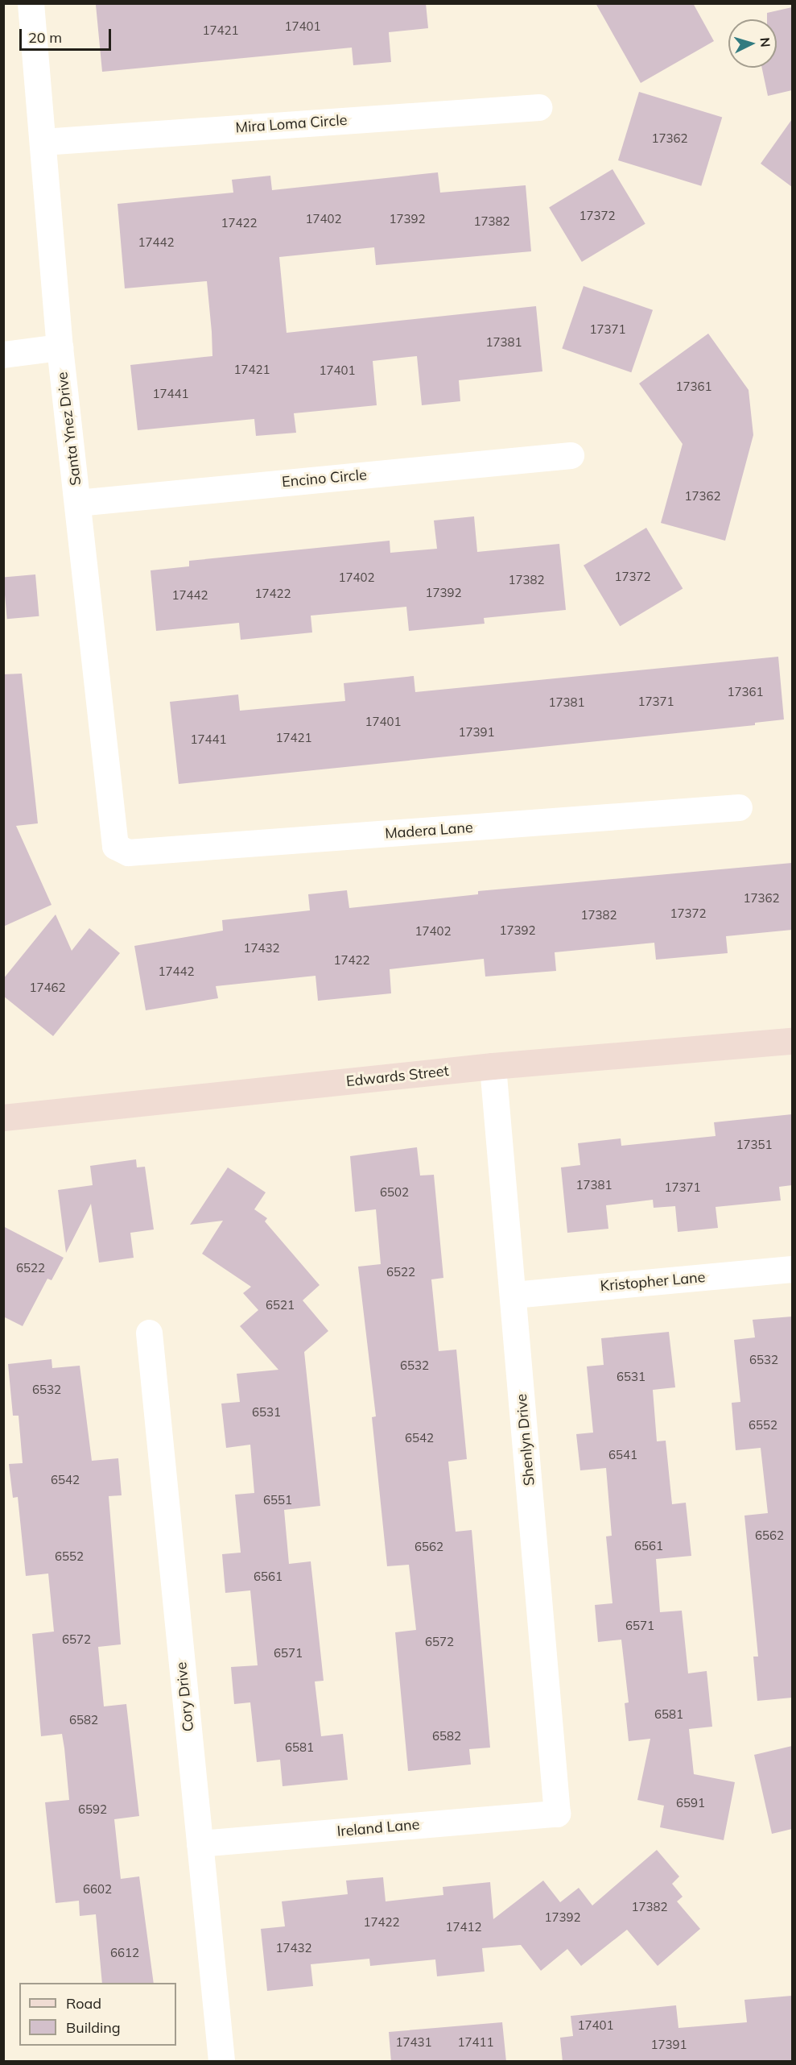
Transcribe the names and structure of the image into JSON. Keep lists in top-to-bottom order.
{
  "streets": {
    "main road": ["Edwards Street"],
    "street": [
      "Mira Loma Circle",
      "Santa Ynez Drive",
      "Encino Circle",
      "Madera Lane",
      "Kristopher Lane",
      "Shenlyn Drive",
      "Cory Drive",
      "Ireland Lane"
    ]
  },
  "crossings": [
    ["Mira Loma Circle", "Santa Ynez Drive"],
    ["Santa Ynez Drive", "Encino Circle"],
    ["Santa Ynez Drive", "Madera Lane"],
    ["Edwards Street", "Shenlyn Drive"],
    ["Kristopher Lane", "Shenlyn Drive"],
    ["Shenlyn Drive", "Ireland Lane"],
    ["Cory Drive", "Ireland Lane"]
  ],
  "house_numbers": [
    "17401",
    "17421",
    "17362",
    "17372",
    "17402",
    "17392",
    "17382",
    "17422",
    "17442",
    "17371",
    "17381",
    "17421",
    "17401",
    "17361",
    "17441",
    "17362",
    "17372",
    "17402",
    "17382",
    "17392",
    "17422",
    "17442",
    "17361",
    "17371",
    "17381",
    "17401",
    "17391",
    "17421",
    "17441",
    "17362",
    "17372",
    "17382",
    "17392",
    "17402",
    "17432",
    "17422",
    "17442",
    "17462",
    "17351",
    "17381",
    "17371",
    "6502",
    "6522",
    "6522",
    "6521",
    "6532",
    "6532",
    "6531",
    "6532",
    "6531",
    "6552",
    "6542",
    "6541",
    "6542",
    "6551",
    "6562",
    "6561",
    "6562",
    "6552",
    "6561",
    "6571",
    "6572",
    "6572",
    "6571",
    "6581",
    "6582",
    "6582",
    "6581",
    "6591",
    "6592",
    "6602",
    "17382",
    "17392",
    "17422",
    "17412",
    "17432",
    "6612",
    "17401",
    "17431",
    "17411",
    "17391"
  ],
  "legend": ["Road", "Building"],
  "scale_bar": "20 m",
  "north": "right"
}
